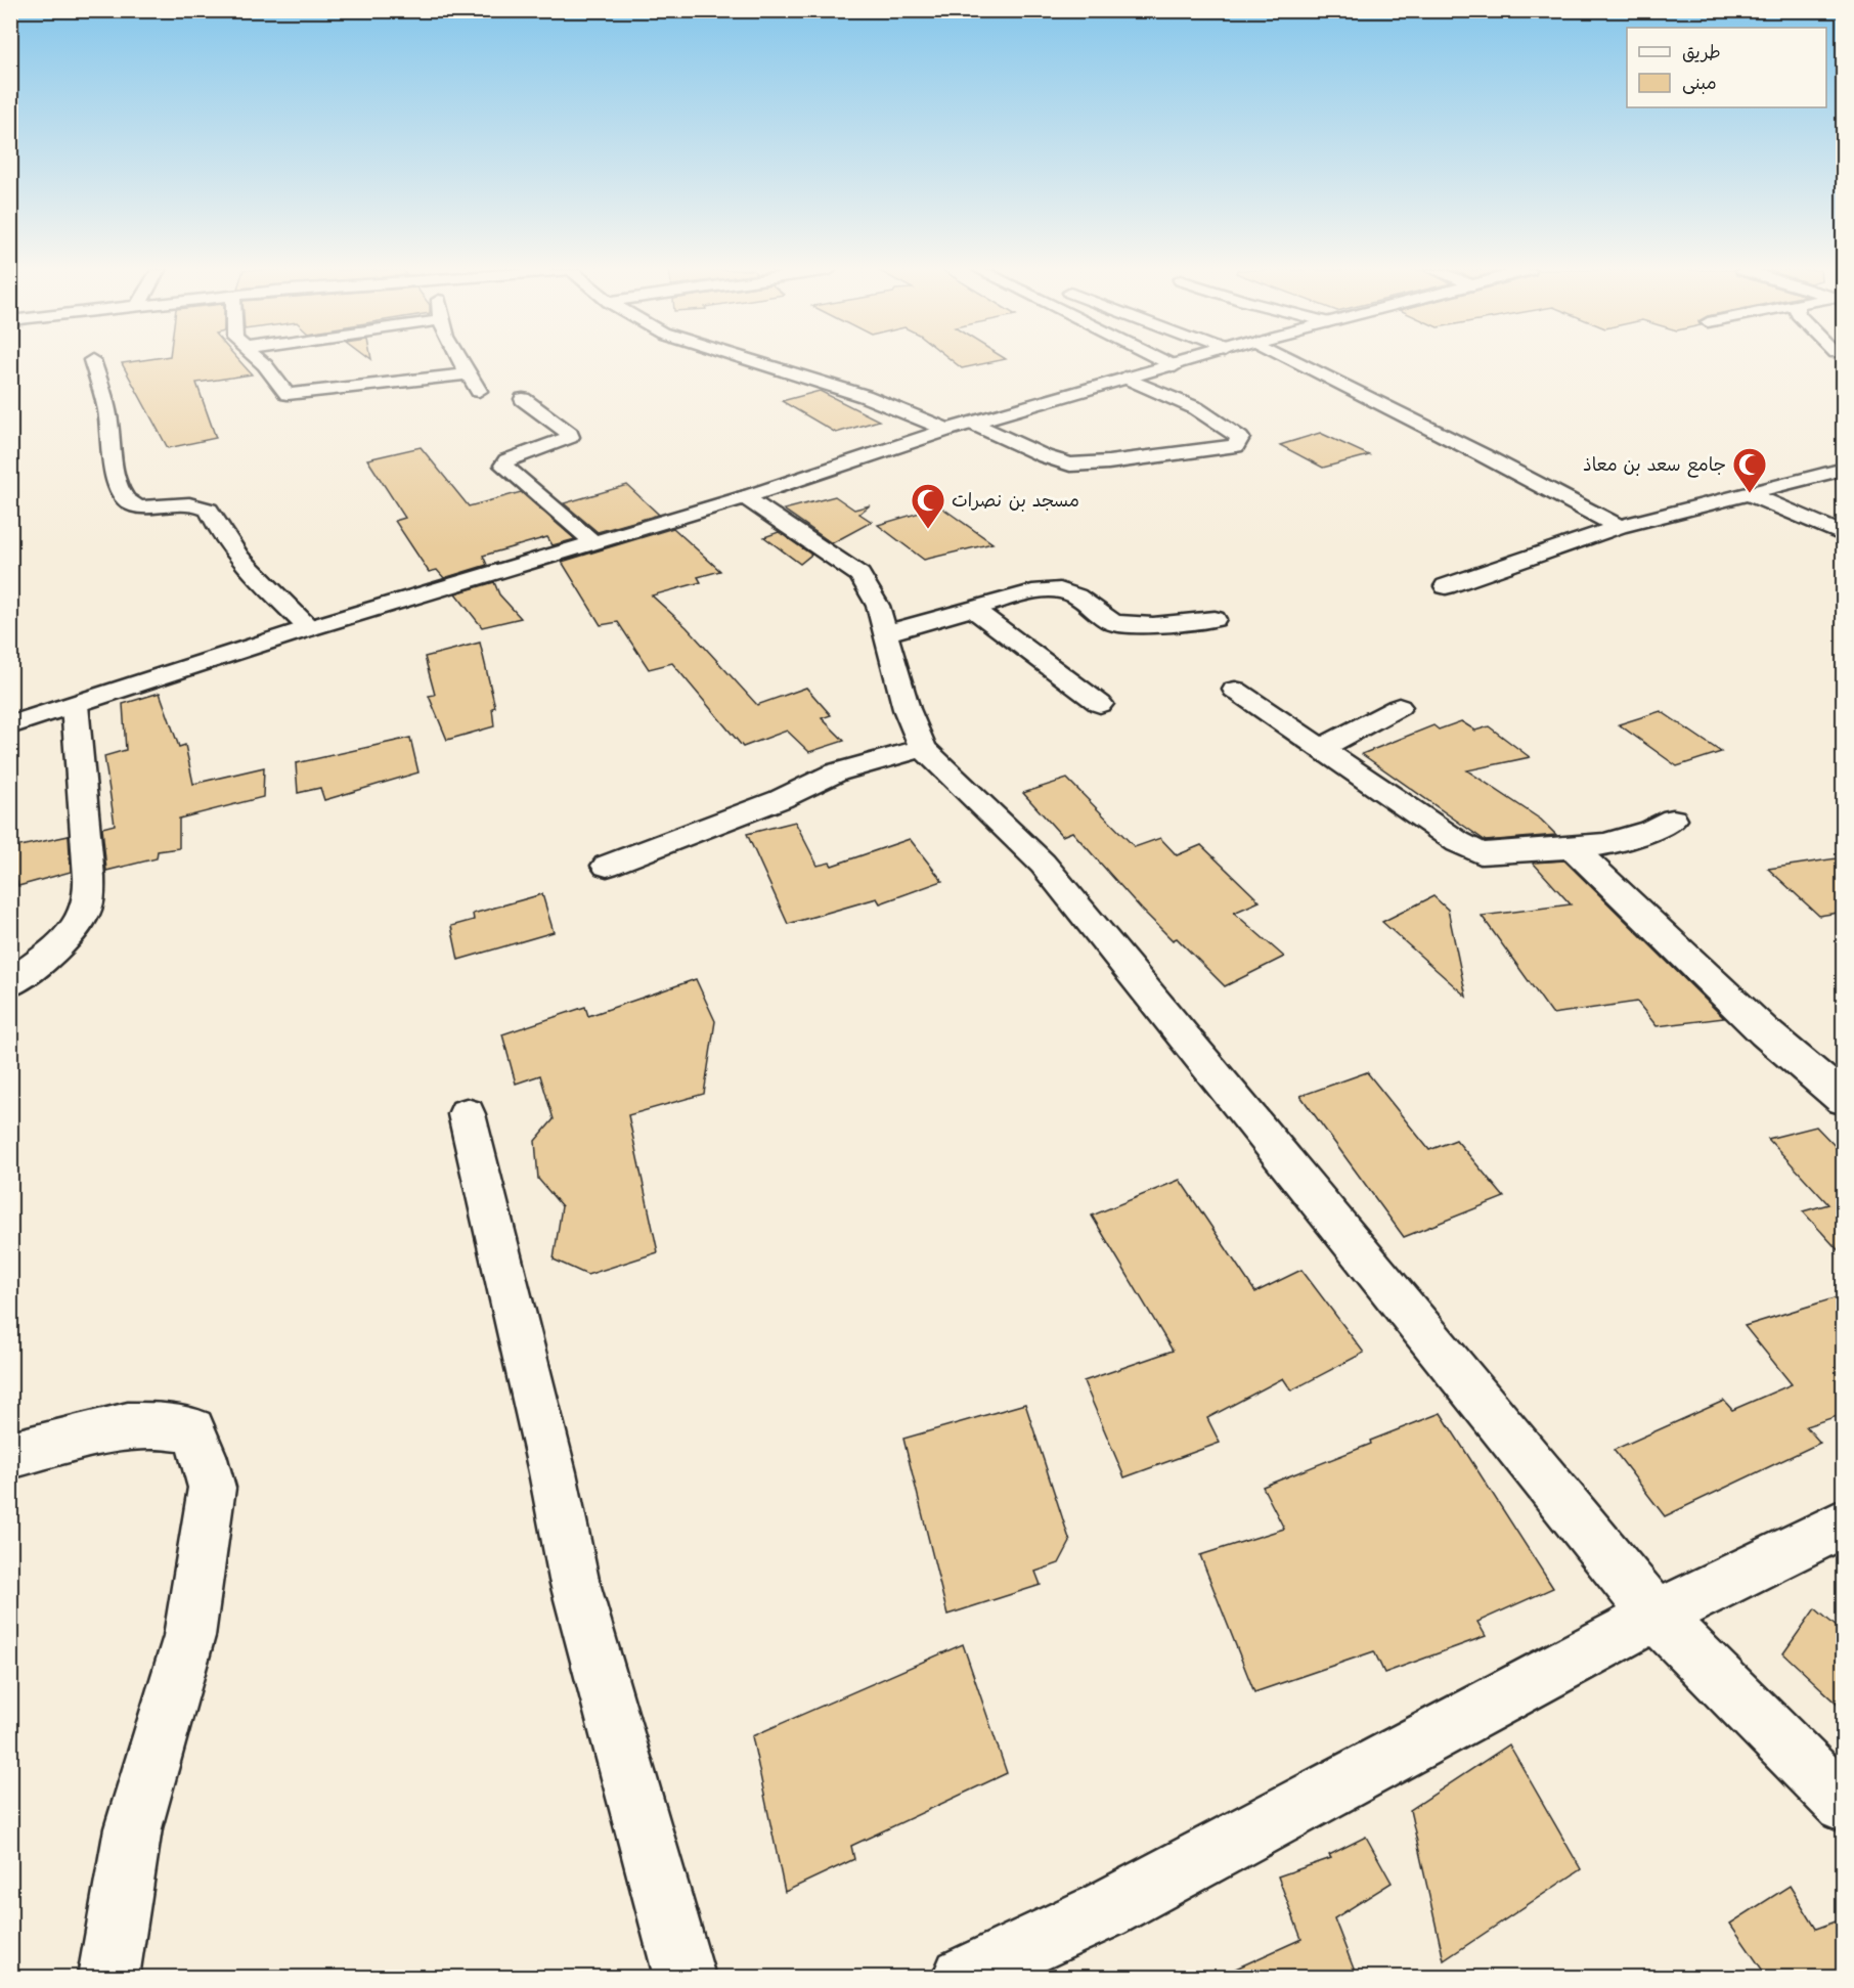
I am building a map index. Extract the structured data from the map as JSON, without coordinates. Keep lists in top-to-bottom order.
{
  "places": {
    "mosque": ["جامع سعد بن معاذ", "مسجد بن نصرات"]
  },
  "legend": ["طريق", "مبنى"]
}
